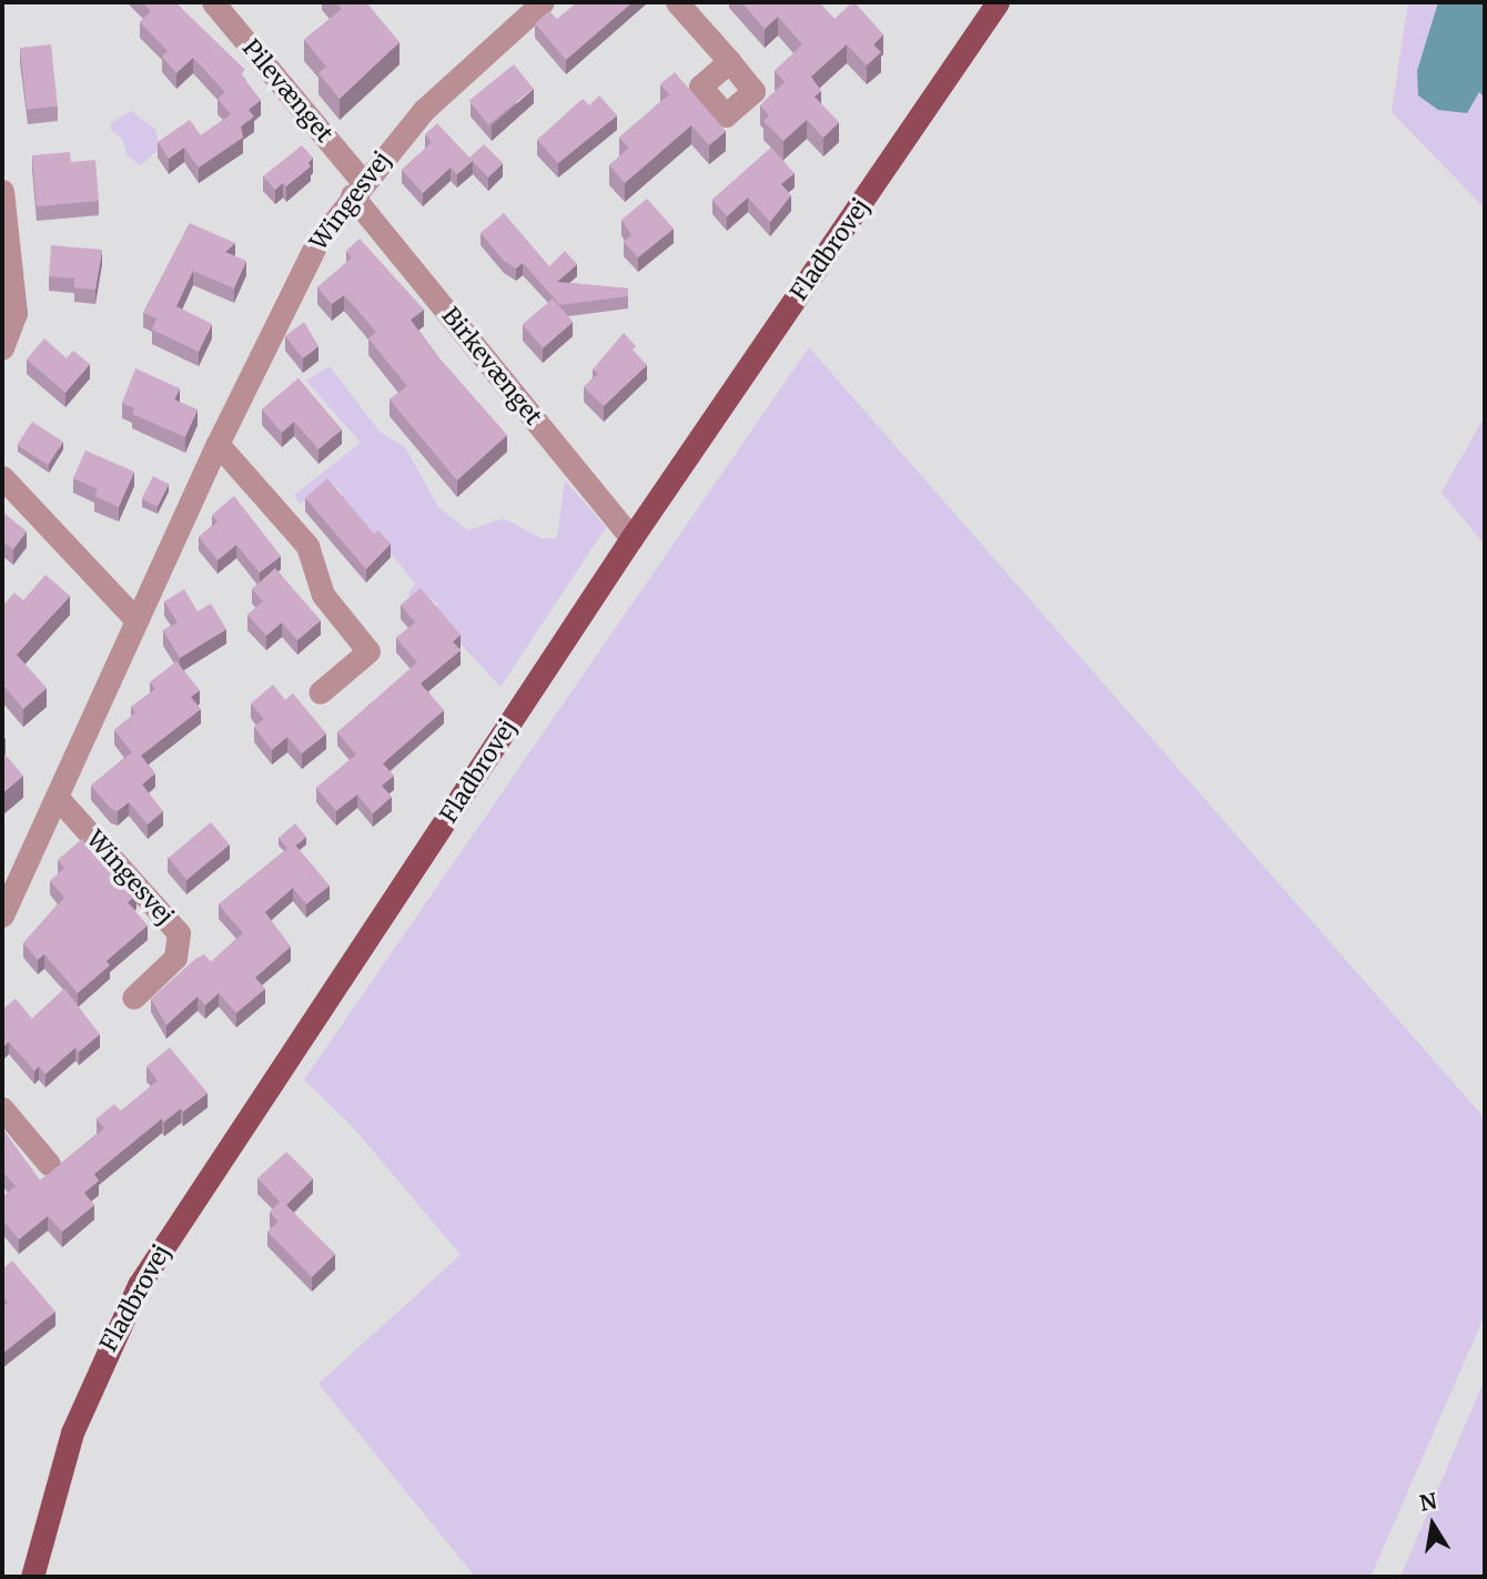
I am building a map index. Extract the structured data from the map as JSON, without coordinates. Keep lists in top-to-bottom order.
{
  "streets": {
    "main road": ["Fladbrovej"],
    "street": ["Pilevænget", "Wingesvej", "Birkevænget"]
  },
  "crossings": [
    ["Pilevænget", "Wingesvej"],
    ["Pilevænget", "Birkevænget"],
    ["Wingesvej", "Birkevænget"],
    ["Fladbrovej", "Birkevænget"]
  ],
  "north": "top"
}
